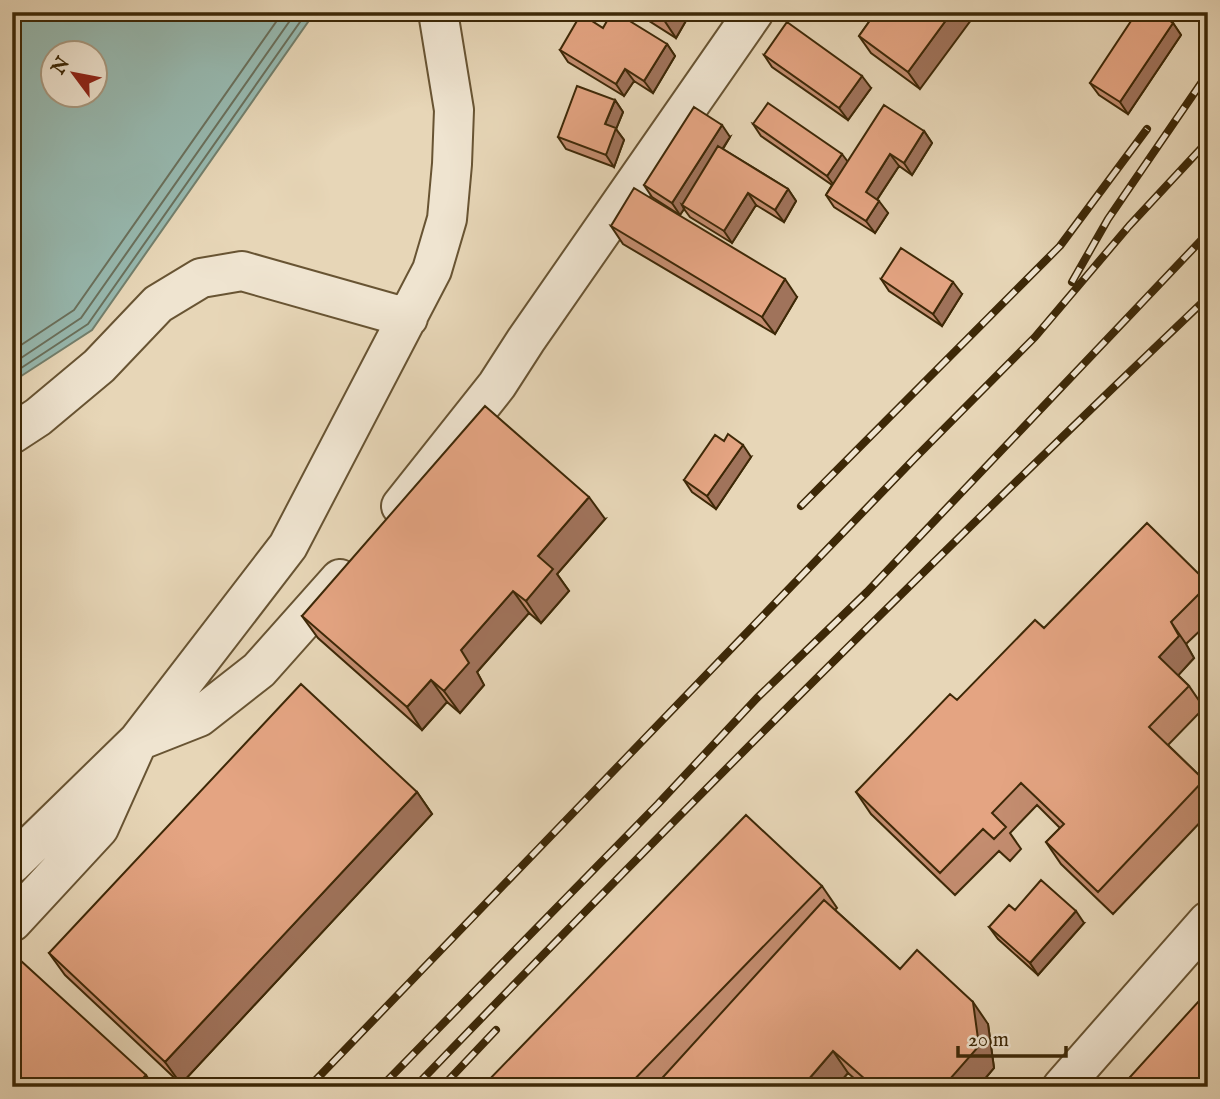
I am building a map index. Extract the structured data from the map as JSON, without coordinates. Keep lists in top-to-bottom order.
{
  "scale_bar": "20 m",
  "north": "top left"
}
